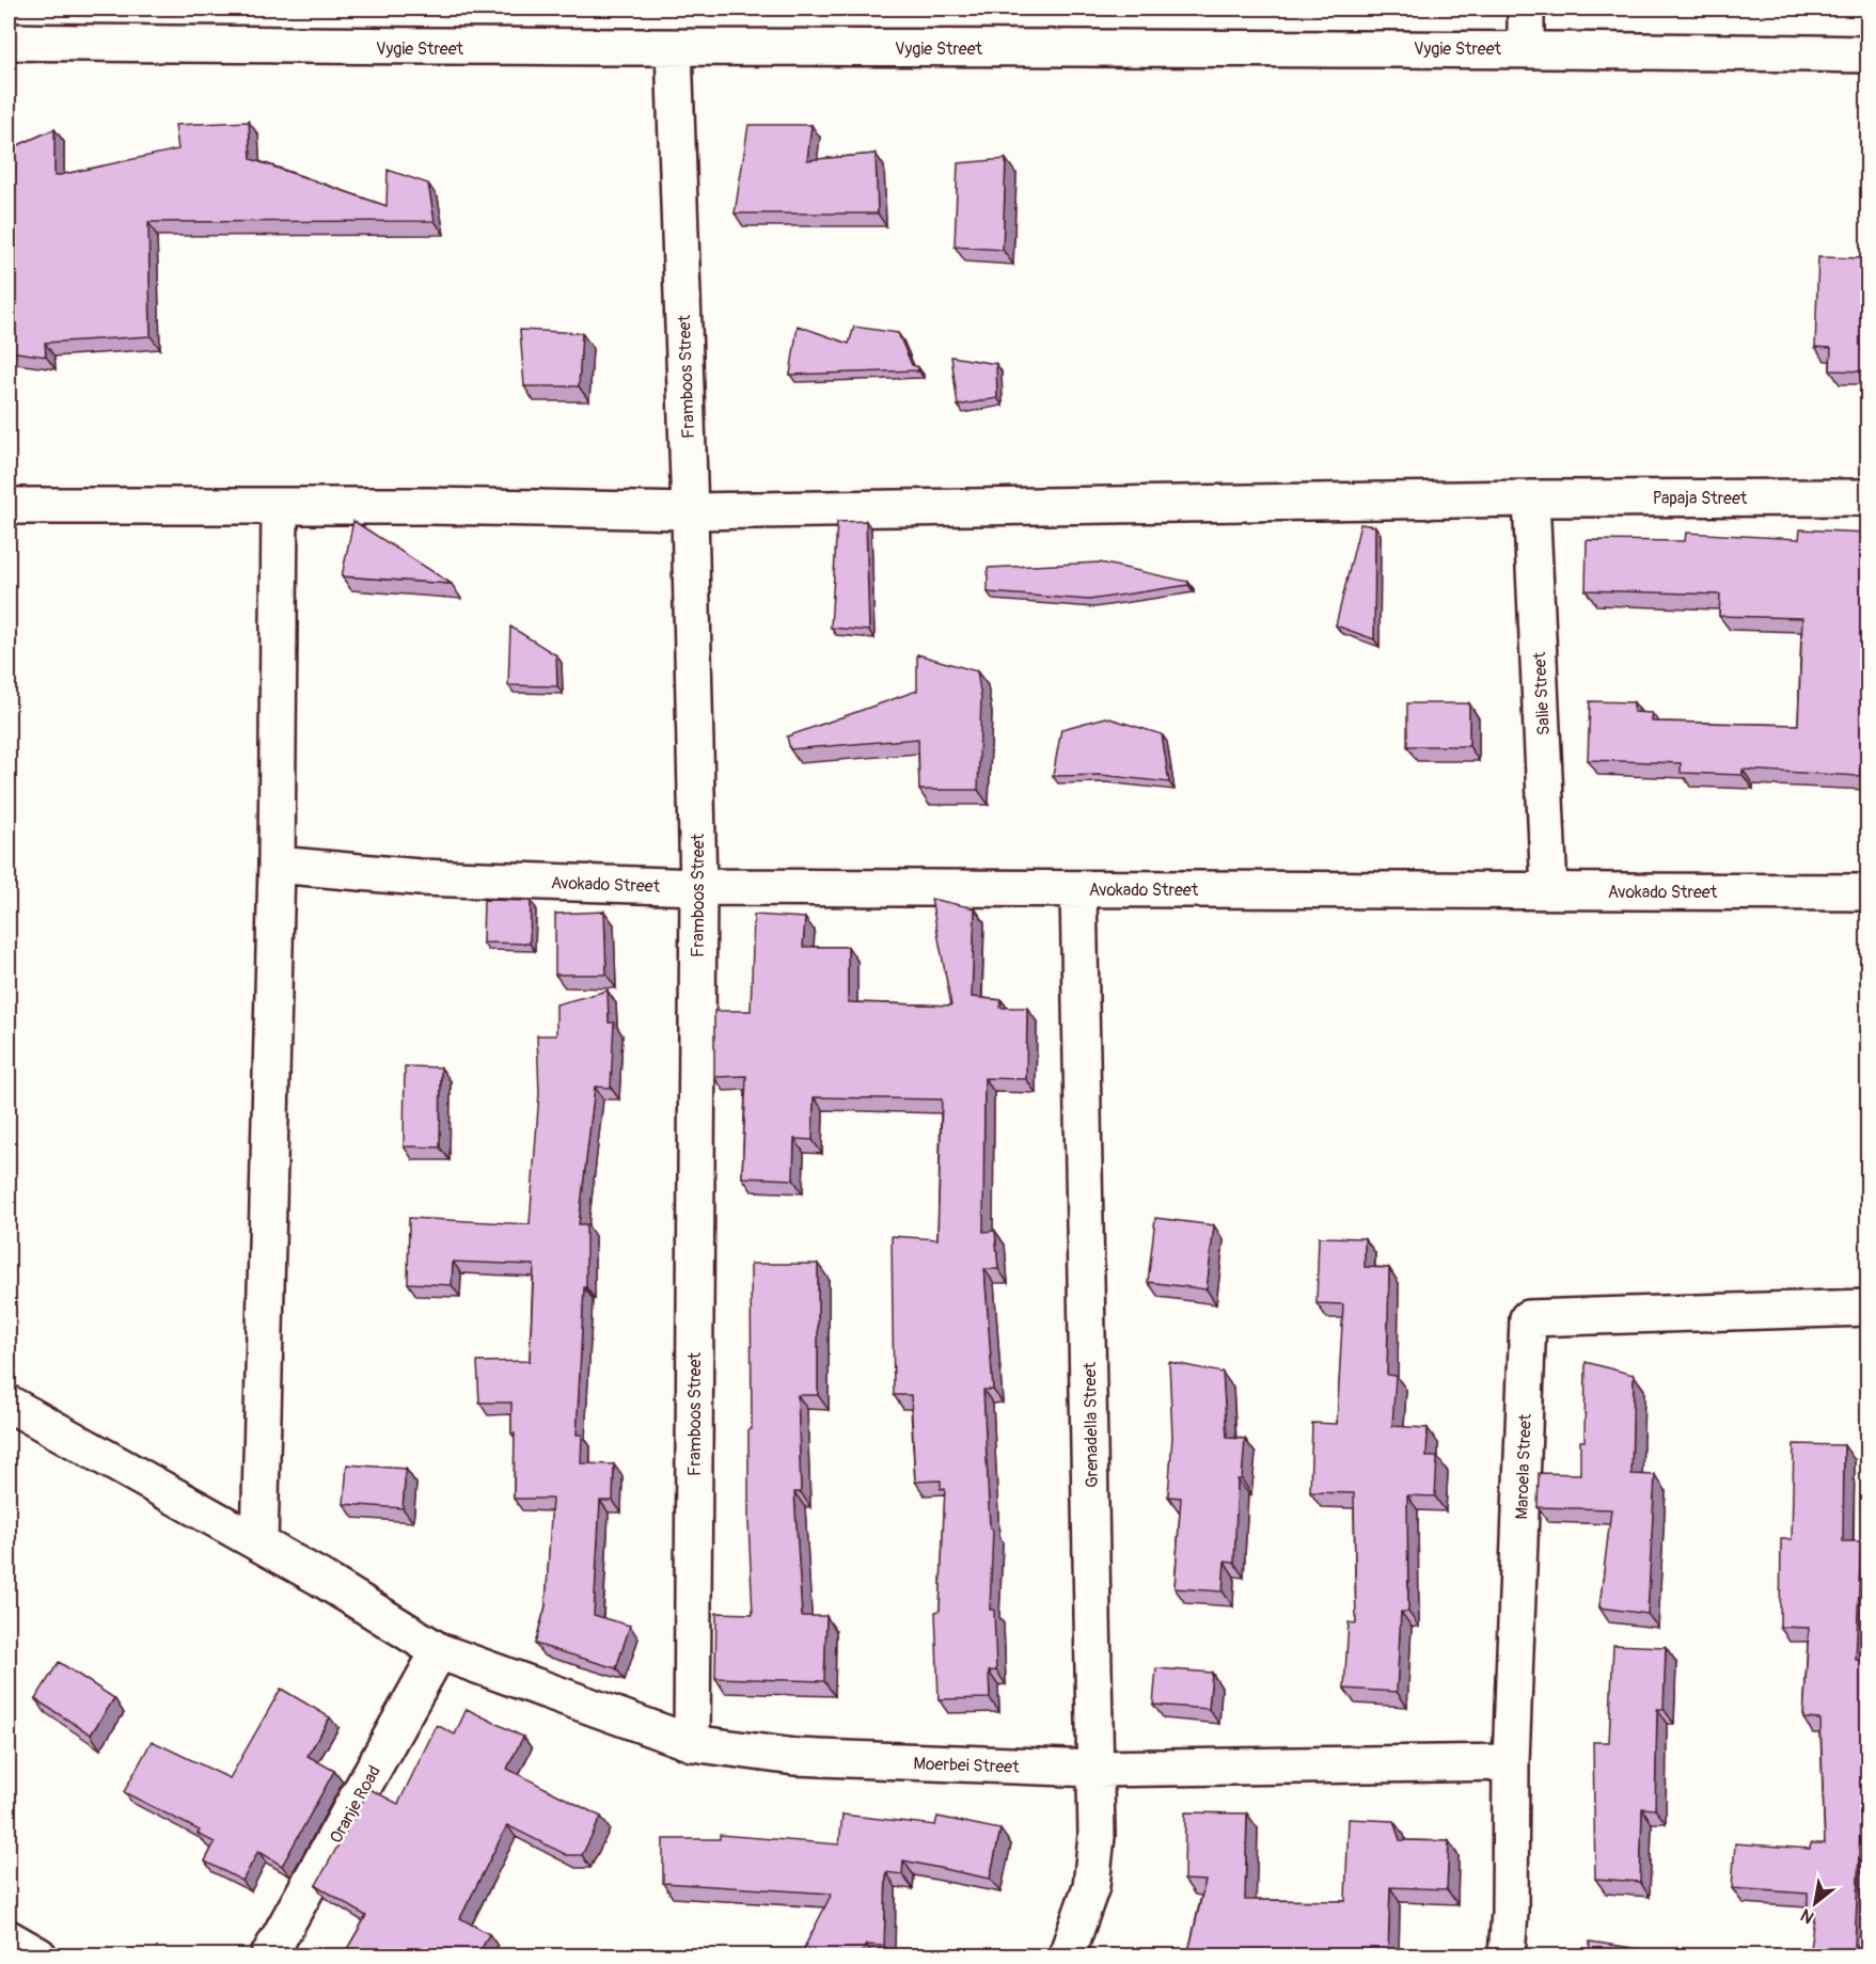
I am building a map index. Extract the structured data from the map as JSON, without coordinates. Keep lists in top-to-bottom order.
{
  "streets": {
    "street": [
      "Vygie Street",
      "Framboos Street",
      "Papaja Street",
      "Salie Street",
      "Avokado Street",
      "Grenadella Street",
      "Maroela Street",
      "Moerbei Street",
      "Oranje Road"
    ]
  },
  "crossings": [
    ["Vygie Street", "Framboos Street"],
    ["Framboos Street", "Papaja Street"],
    ["Framboos Street", "Avokado Street"],
    ["Framboos Street", "Moerbei Street"],
    ["Papaja Street", "Salie Street"],
    ["Salie Street", "Avokado Street"],
    ["Avokado Street", "Grenadella Street"],
    ["Grenadella Street", "Moerbei Street"],
    ["Maroela Street", "Moerbei Street"],
    ["Moerbei Street", "Oranje Road"]
  ],
  "north": "bottom left"
}
